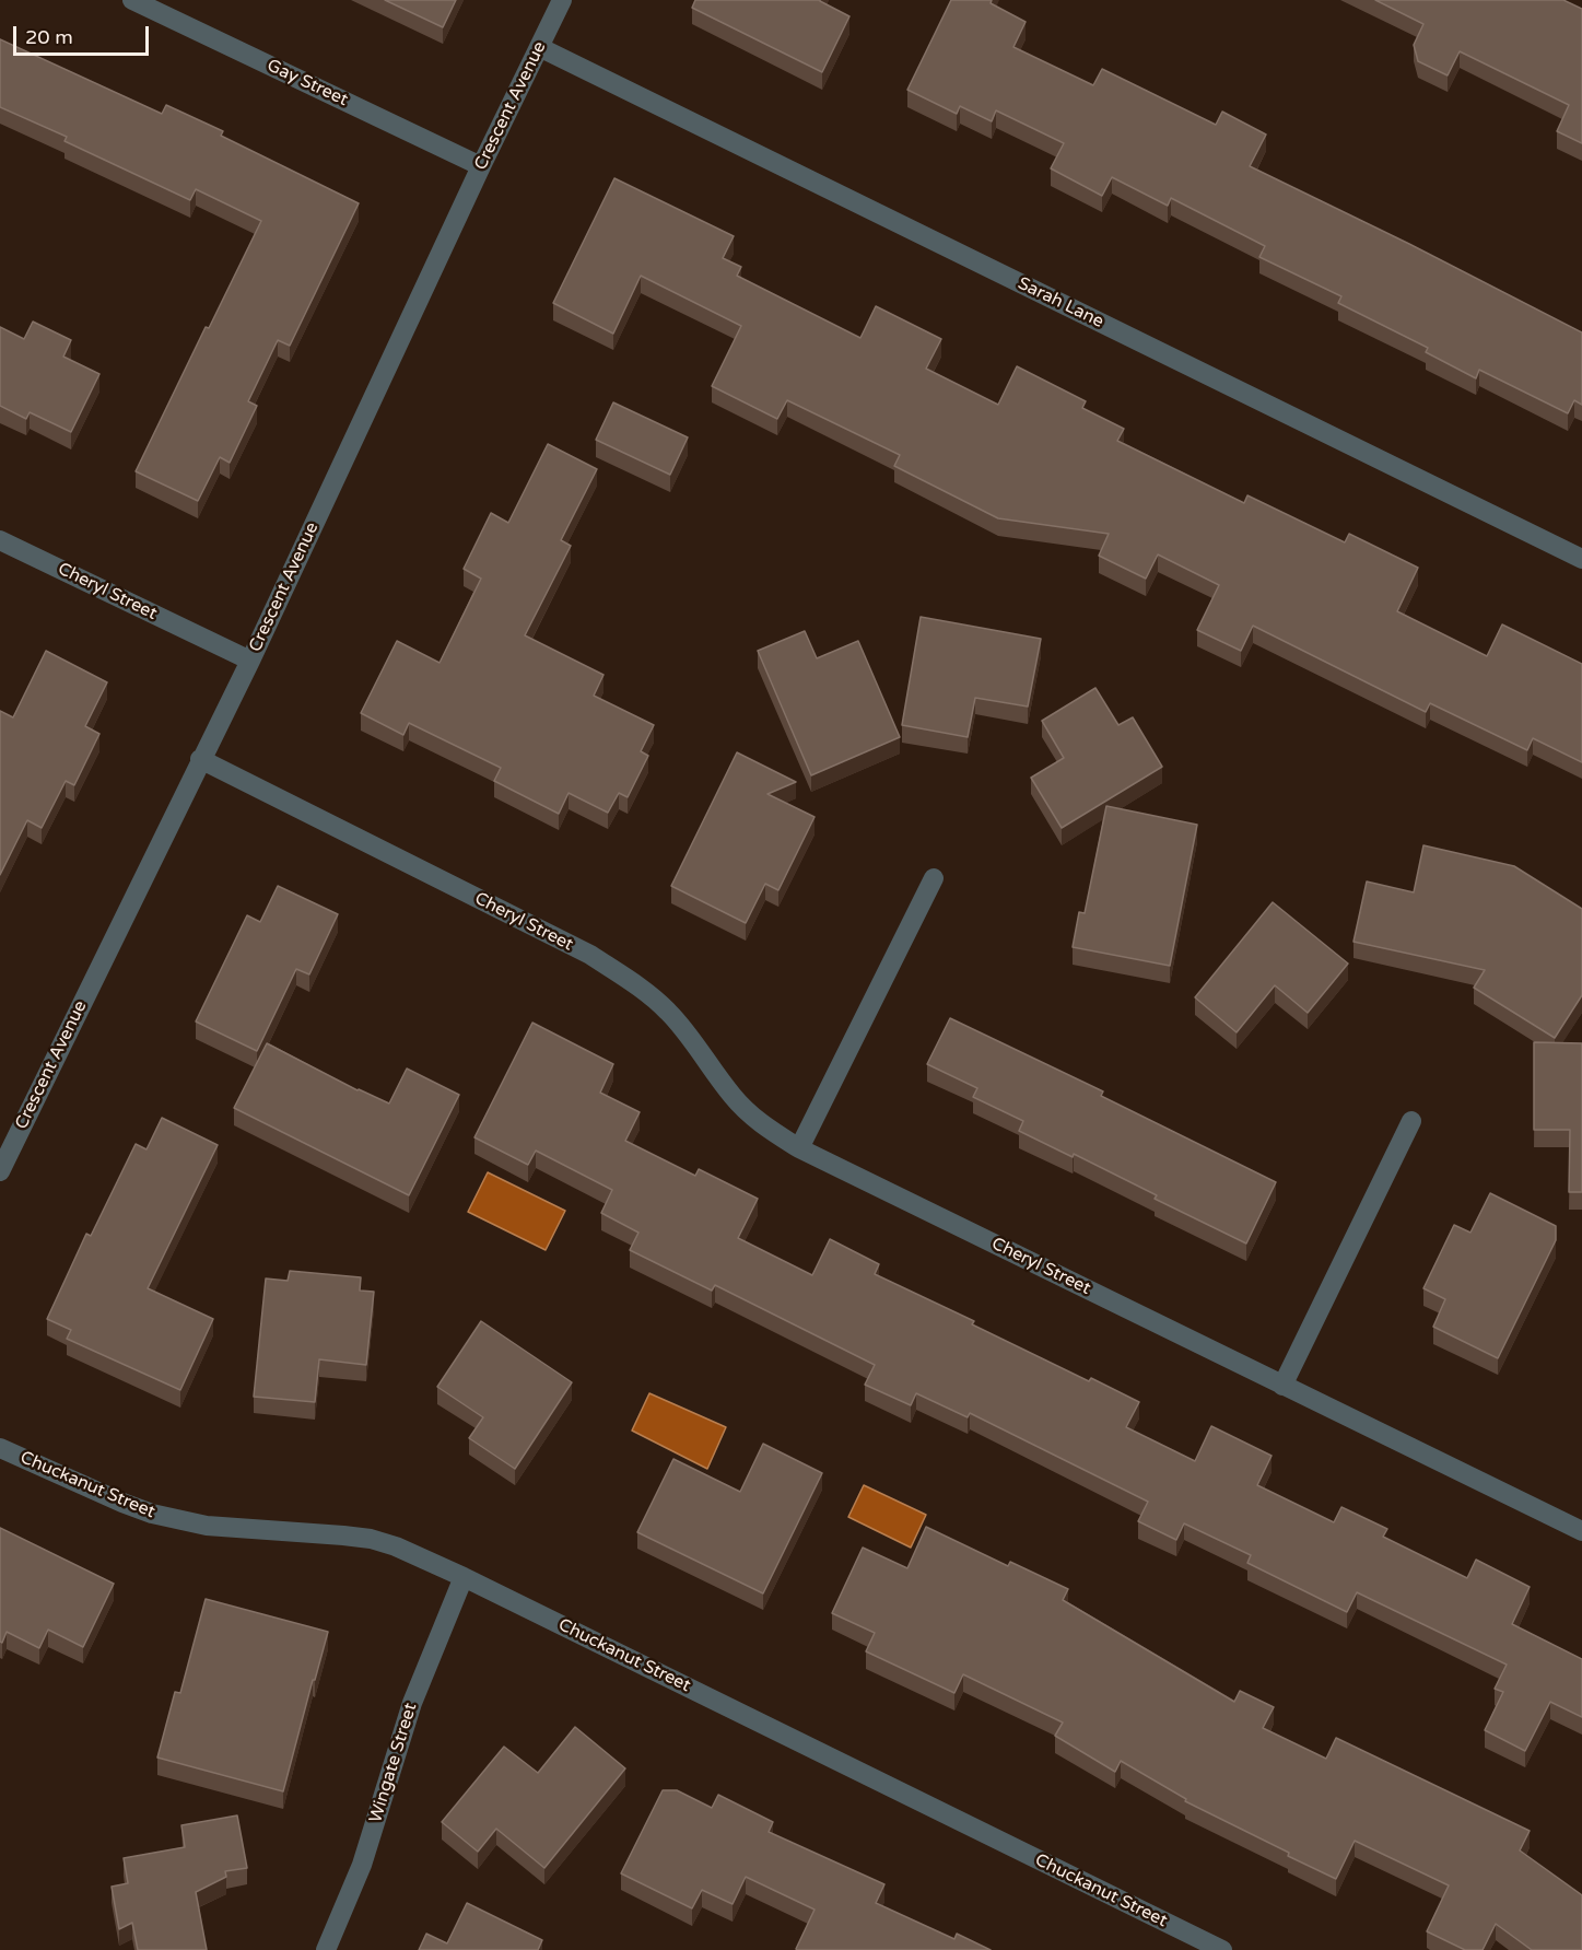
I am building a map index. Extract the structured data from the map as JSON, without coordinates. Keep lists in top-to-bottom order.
{
  "streets": {
    "street": [
      "Gay Street",
      "Crescent Avenue",
      "Sarah Lane",
      "Cheryl Street",
      "Chuckanut Street",
      "Wingate Street"
    ]
  },
  "crossings": [
    ["Gay Street", "Crescent Avenue"],
    ["Crescent Avenue", "Sarah Lane"],
    ["Crescent Avenue", "Cheryl Street"],
    ["Chuckanut Street", "Wingate Street"]
  ],
  "scale_bar": "20 m"
}
